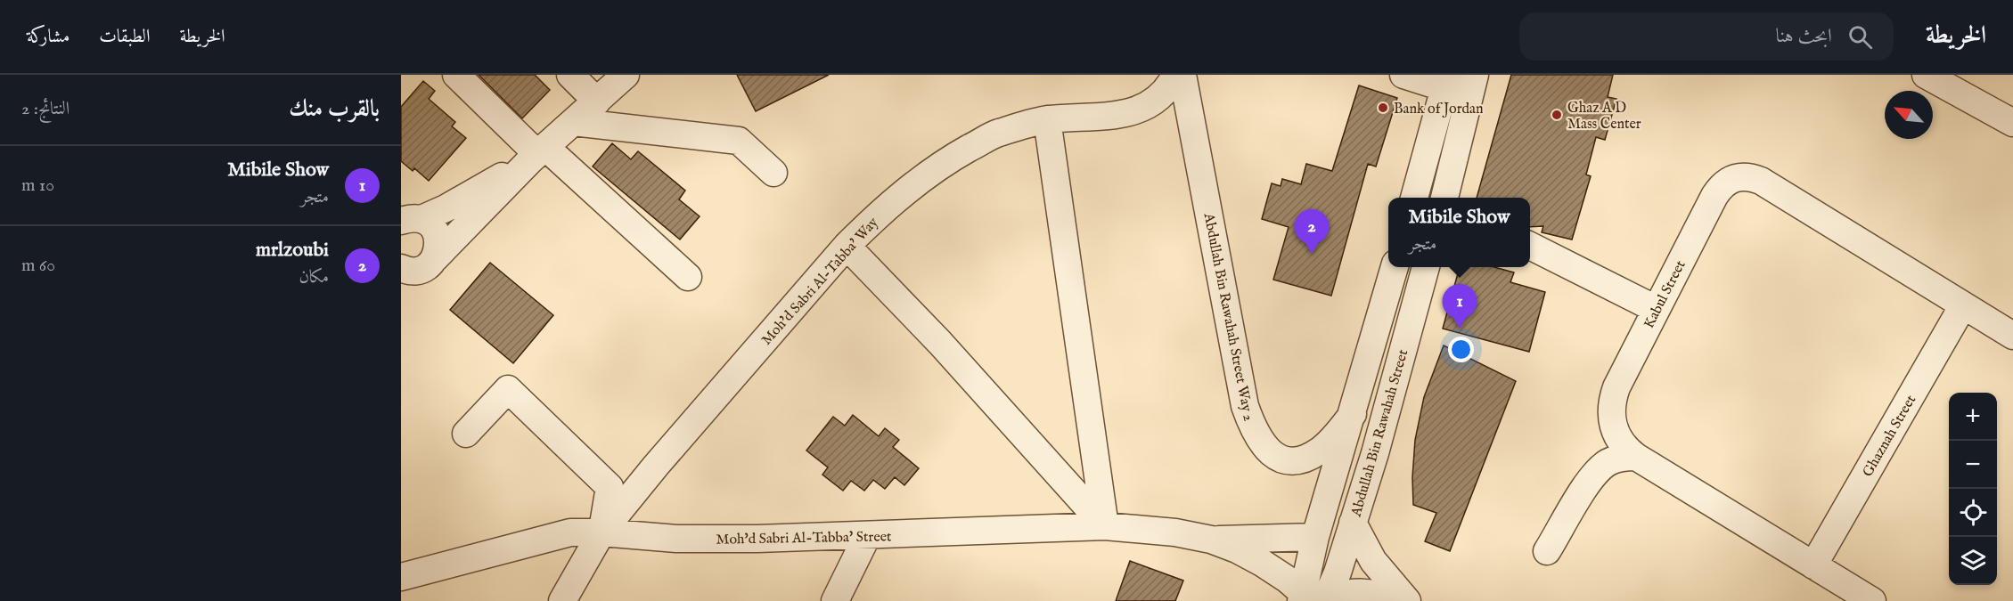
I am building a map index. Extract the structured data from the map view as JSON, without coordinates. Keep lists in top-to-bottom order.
{
  "streets": {
    "street": [
      "Moh'd Sabri Al-Tabba' Way",
      "Kabul Street",
      "Abdullah Bin Rawahah Street Way 2",
      "Abdullah Bin Rawahah Street",
      "Ghaznah Street",
      "Moh'd Sabri Al-Tabba' Street"
    ]
  },
  "crossings": [
    ["Moh'd Sabri Al-Tabba' Way", "Moh'd Sabri Al-Tabba' Street"],
    ["Kabul Street", "Ghaznah Street"],
    ["Abdullah Bin Rawahah Street Way 2", "Abdullah Bin Rawahah Street"],
    ["Abdullah Bin Rawahah Street", "Moh'd Sabri Al-Tabba' Street"]
  ],
  "places": ["Bank of Jordan", "Ghaz A D Mass Center"],
  "north": "top left",
  "page": {
    "header": "الخريطة",
    "search": "ابحث هنا",
    "nav": ["الخريطة", "الطبقات", "مشاركة"],
    "heading": ["بالقرب منك", "النتائج: 2"],
    "list": [
      {
        "mark": "1",
        "name": "Mibile Show",
        "note": "متجر",
        "value": "10 m"
      },
      {
        "mark": "2",
        "name": "mrlzoubi",
        "note": "مكان",
        "value": "60 m"
      }
    ],
    "popup": ["Mibile Show", "متجر"],
    "pins": ["2", "1"],
    "map_buttons": ["+", "−"]
  }
}
